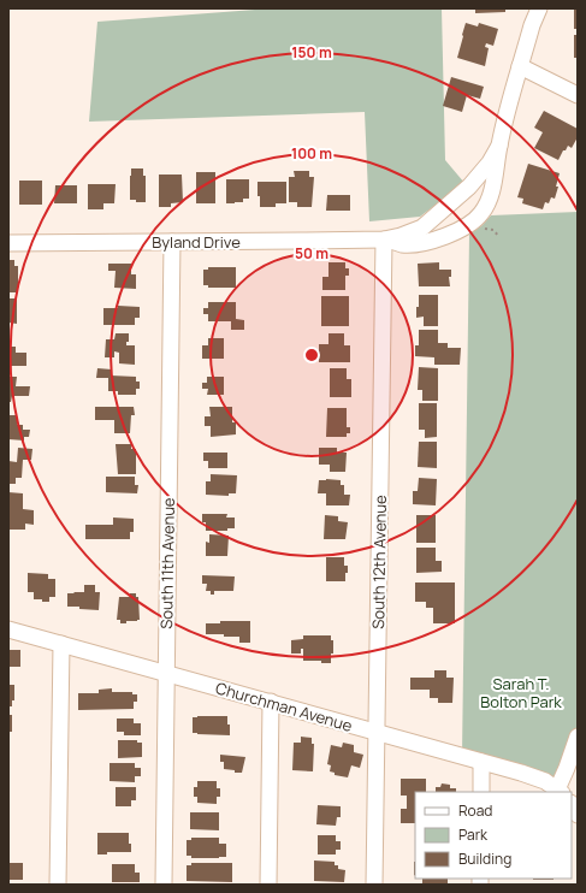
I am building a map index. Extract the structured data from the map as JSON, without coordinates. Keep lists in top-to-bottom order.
{
  "streets": {
    "street": [
      "Byland Drive",
      "South 12th Avenue",
      "South 11th Avenue",
      "Churchman Avenue"
    ]
  },
  "crossings": [
    ["Byland Drive", "South 12th Avenue"],
    ["Byland Drive", "South 11th Avenue"],
    ["South 12th Avenue", "Churchman Avenue"],
    ["South 11th Avenue", "Churchman Avenue"]
  ],
  "parks": ["Sarah T. Bolton Park"],
  "legend": ["Road", "Park", "Building"],
  "rings": ["150 m", "100 m", "50 m"]
}
